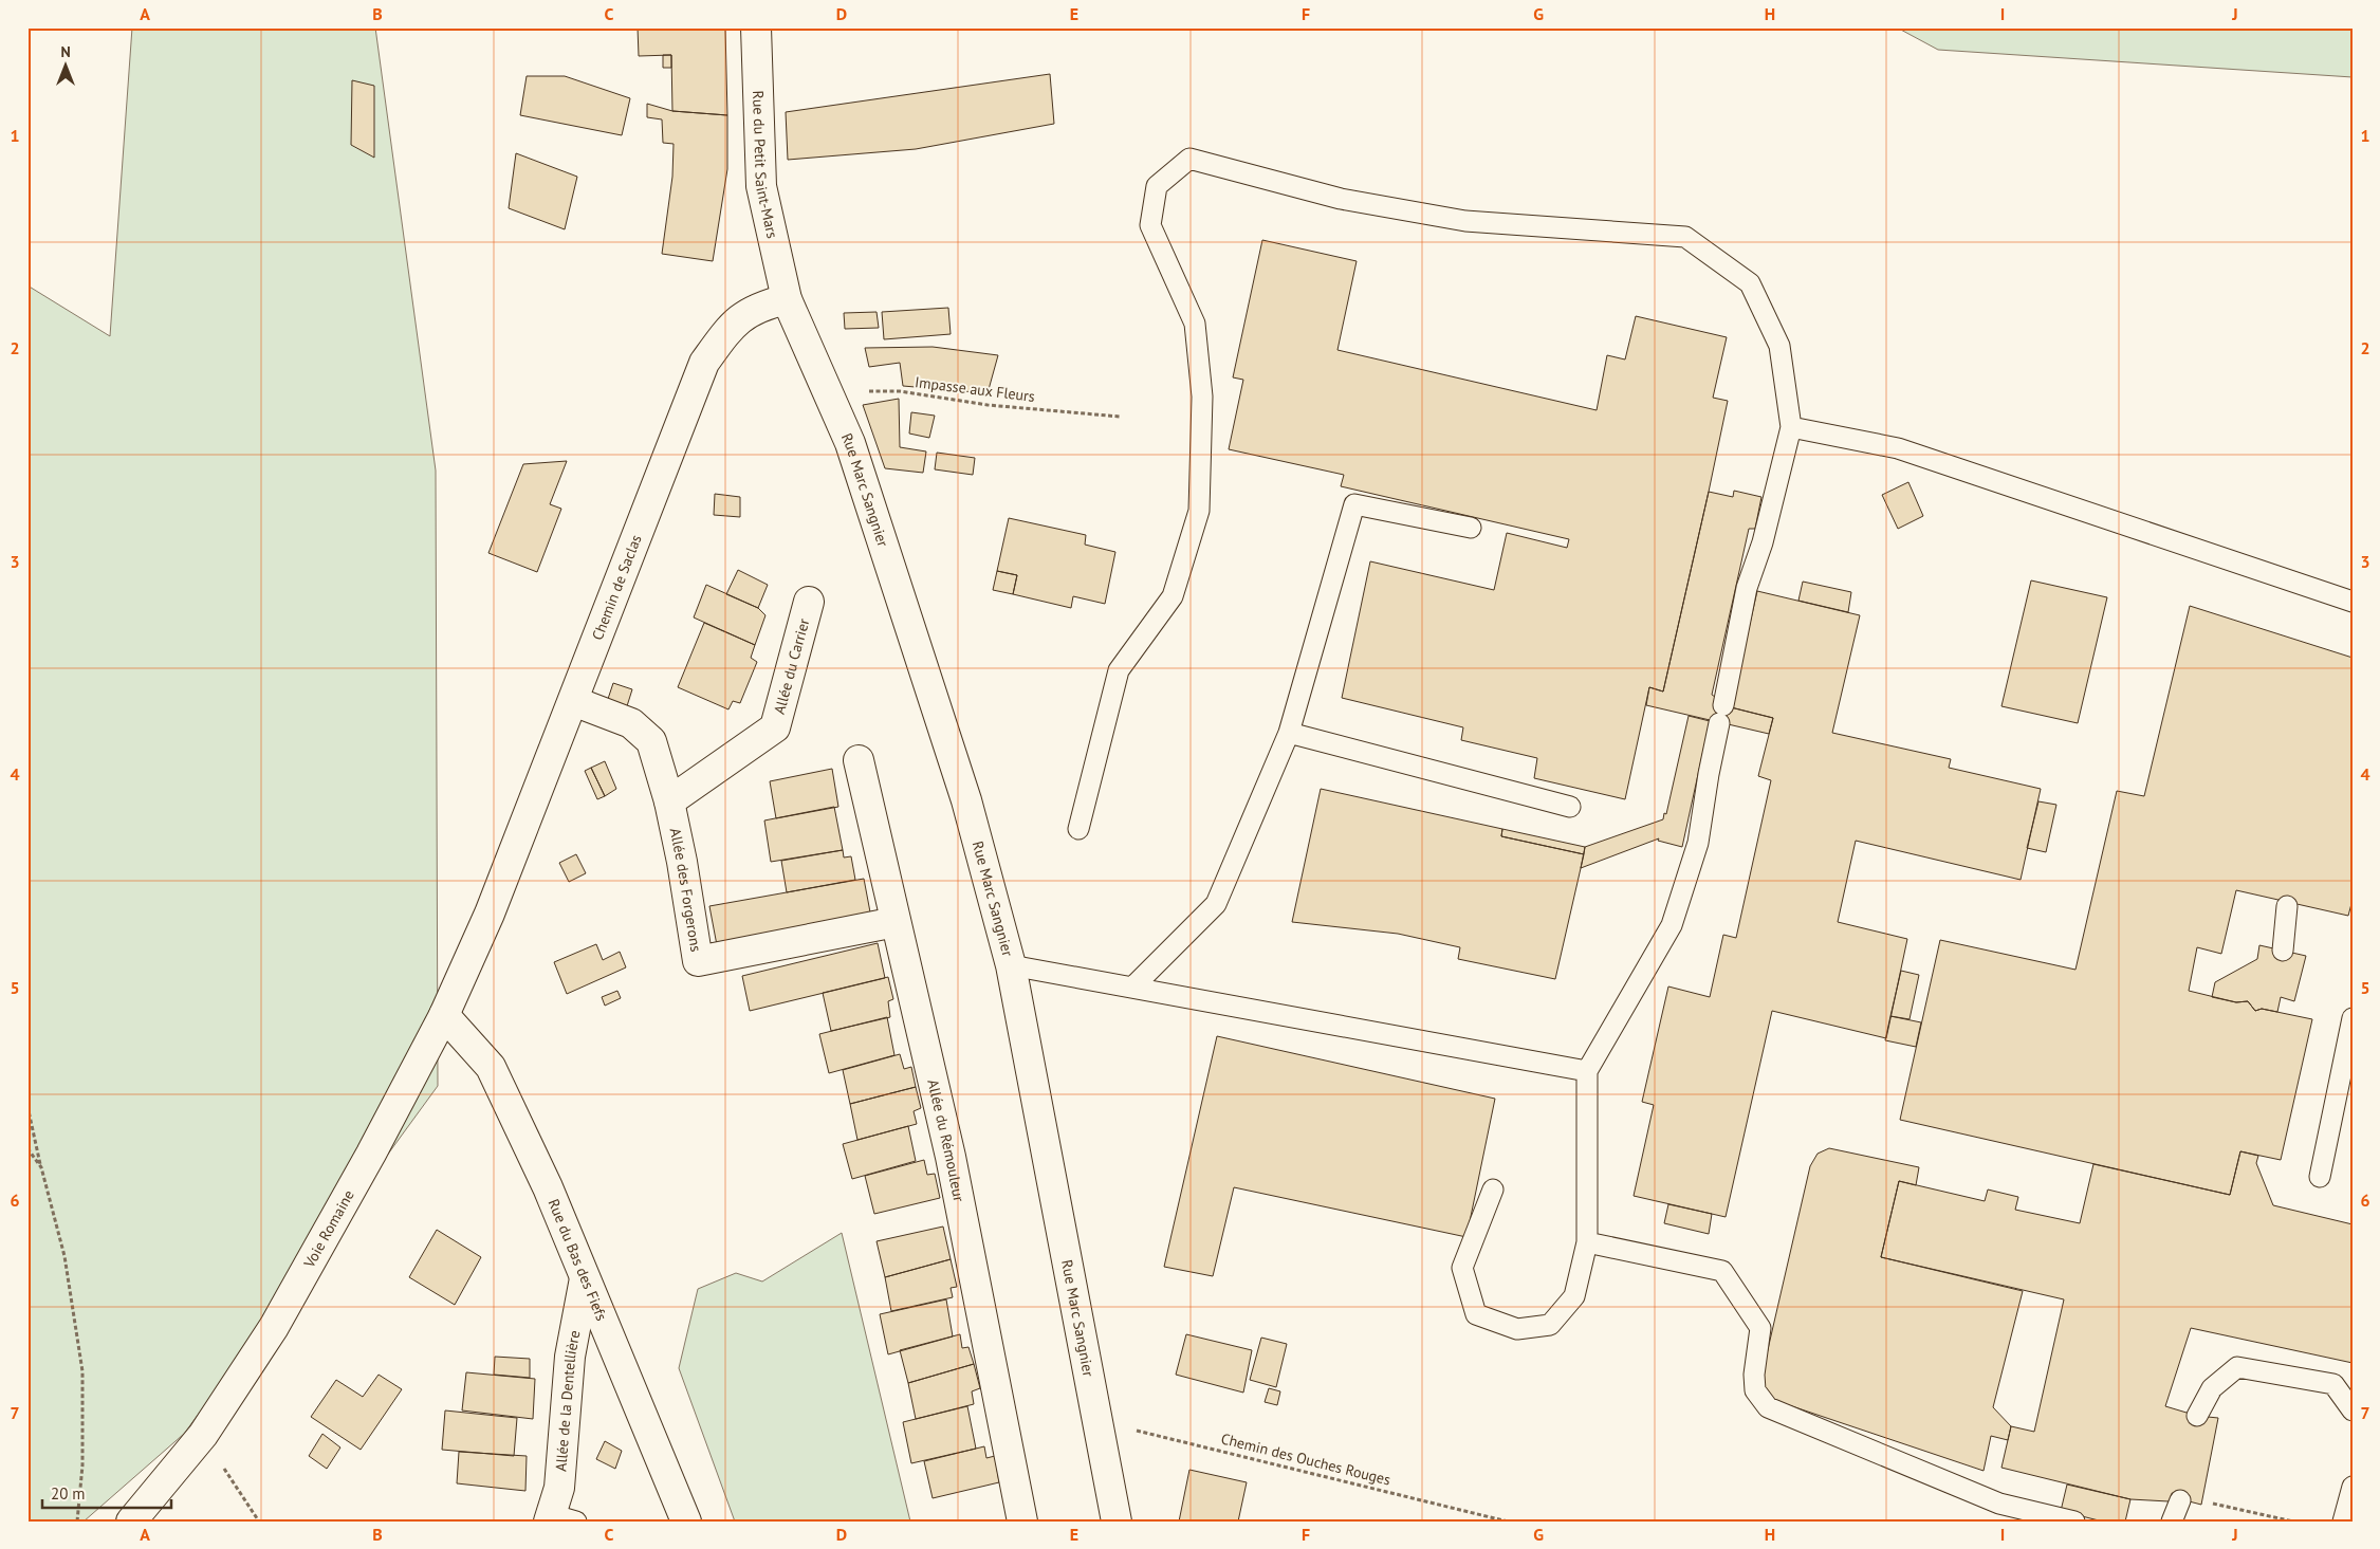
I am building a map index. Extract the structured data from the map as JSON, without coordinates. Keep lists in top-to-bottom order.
{
  "streets": {
    "street": [
      "Rue du Petit Saint-Mars",
      "Rue Marc Sangnier",
      "Chemin de Saclas",
      "Allée du Carrier",
      "Allée des Forgerons",
      "Allée du Rémouleur",
      "Voie Romaine",
      "Rue du Bas des Fiefs",
      "Allée de la Dentellière"
    ],
    "path": ["Impasse aux Fleurs", "Chemin des Ouches Rouges"]
  },
  "crossings": [
    ["Rue du Petit Saint-Mars", "Rue Marc Sangnier"],
    ["Rue du Petit Saint-Mars", "Chemin de Saclas"],
    ["Impasse aux Fleurs", "Rue Marc Sangnier"],
    ["Rue Marc Sangnier", "Chemin de Saclas"],
    ["Rue Marc Sangnier", "Chemin des Ouches Rouges"],
    ["Chemin de Saclas", "Allée des Forgerons"],
    ["Chemin de Saclas", "Voie Romaine"],
    ["Allée du Carrier", "Allée des Forgerons"],
    ["Allée des Forgerons", "Allée du Rémouleur"],
    ["Voie Romaine", "Rue du Bas des Fiefs"],
    ["Rue du Bas des Fiefs", "Allée de la Dentellière"]
  ],
  "scale_bar": "20 m",
  "north": "top",
  "grid": {
    "columns": [
      "A",
      "B",
      "C",
      "D",
      "E",
      "F",
      "G",
      "H",
      "I",
      "J"
    ],
    "rows": [
      "1",
      "2",
      "3",
      "4",
      "5",
      "6",
      "7"
    ]
  }
}
